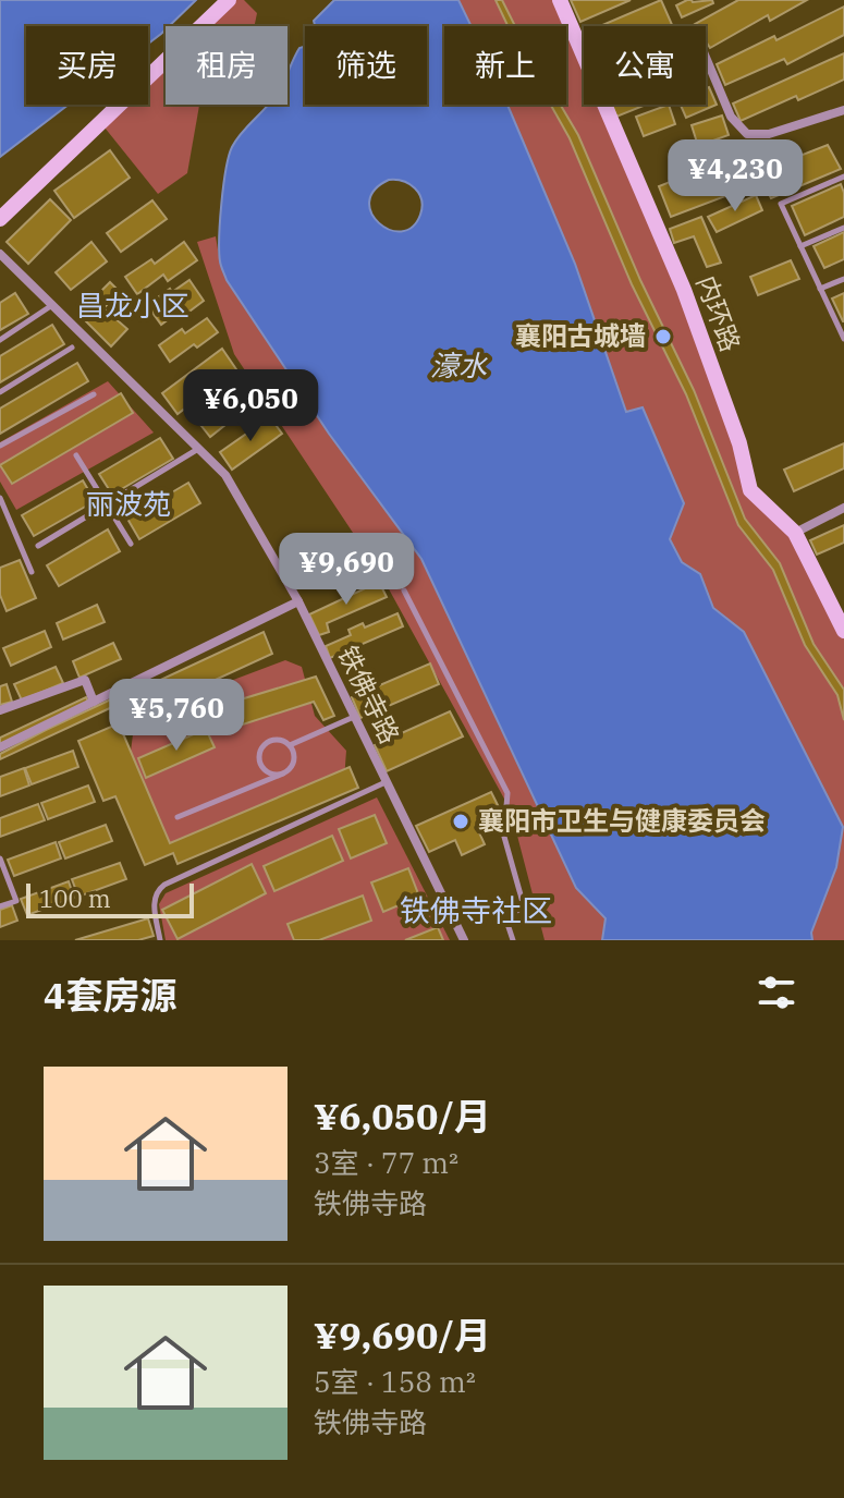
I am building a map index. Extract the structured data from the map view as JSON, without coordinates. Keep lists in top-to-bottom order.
{
  "streets": {
    "street": ["内环路", "铁佛寺路"]
  },
  "districts": ["昌龙小区", "丽波苑", "铁佛寺社区"],
  "water": ["濠水"],
  "places": ["襄阳古城墙", "襄阳市卫生与健康委员会"],
  "scale_bar": "100 m",
  "page": {
    "chip": [
      "买房",
      "租房",
      "筛选",
      "新上",
      "公寓"
    ],
    "price": [
      "¥4,230",
      "¥6,050",
      "¥9,690",
      "¥5,760"
    ],
    "scale": "100 m",
    "heading": "4套房源",
    "list": [
      {
        "name": "¥6,050/月",
        "note": "3室 · 77 m² · 铁佛寺路"
      },
      {
        "name": "¥9,690/月",
        "note": "5室 · 158 m² · 铁佛寺路"
      }
    ]
  }
}
